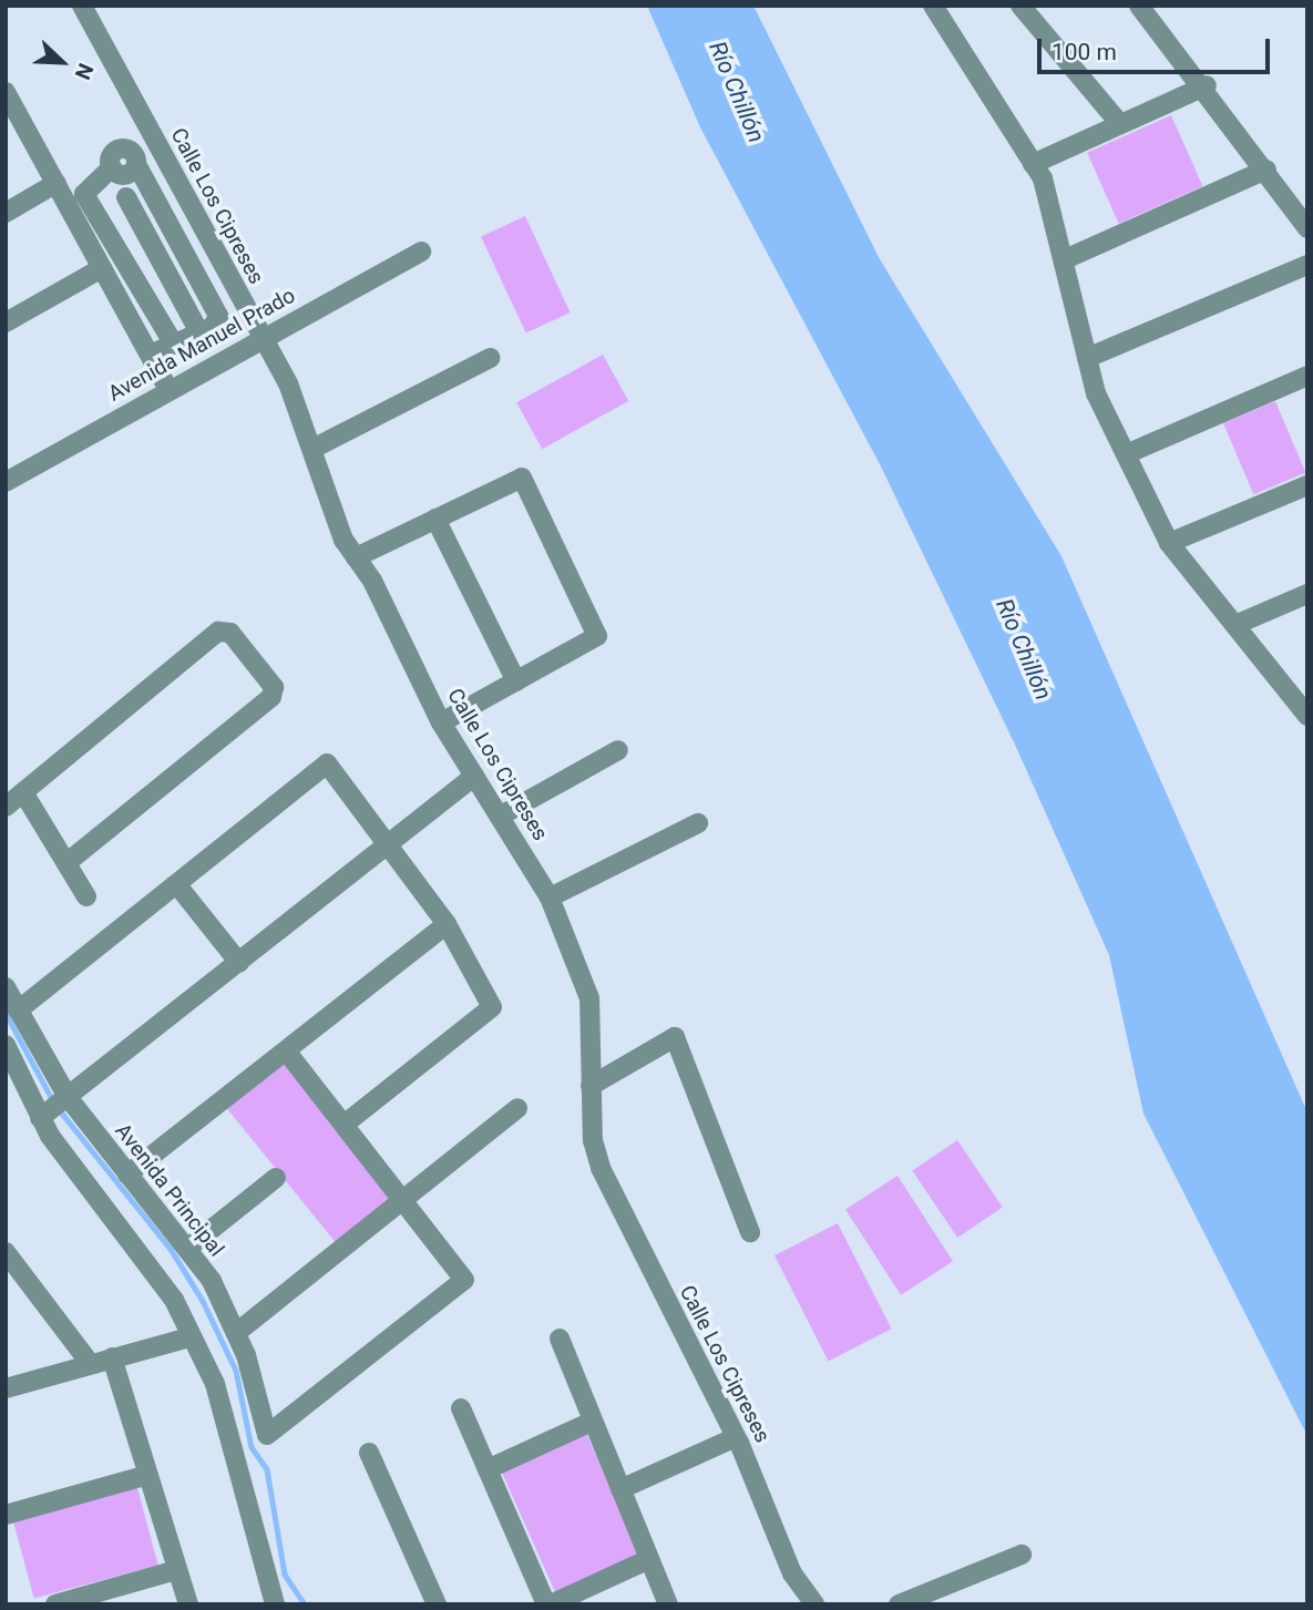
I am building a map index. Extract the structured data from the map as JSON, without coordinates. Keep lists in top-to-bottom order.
{
  "streets": {
    "street": ["Calle Los Cipreses", "Avenida Manuel Prado", "Avenida Principal"]
  },
  "crossings": [
    ["Calle Los Cipreses", "Avenida Manuel Prado"]
  ],
  "water": ["Río Chillón"],
  "scale_bar": "100 m",
  "north": "bottom right"
}
